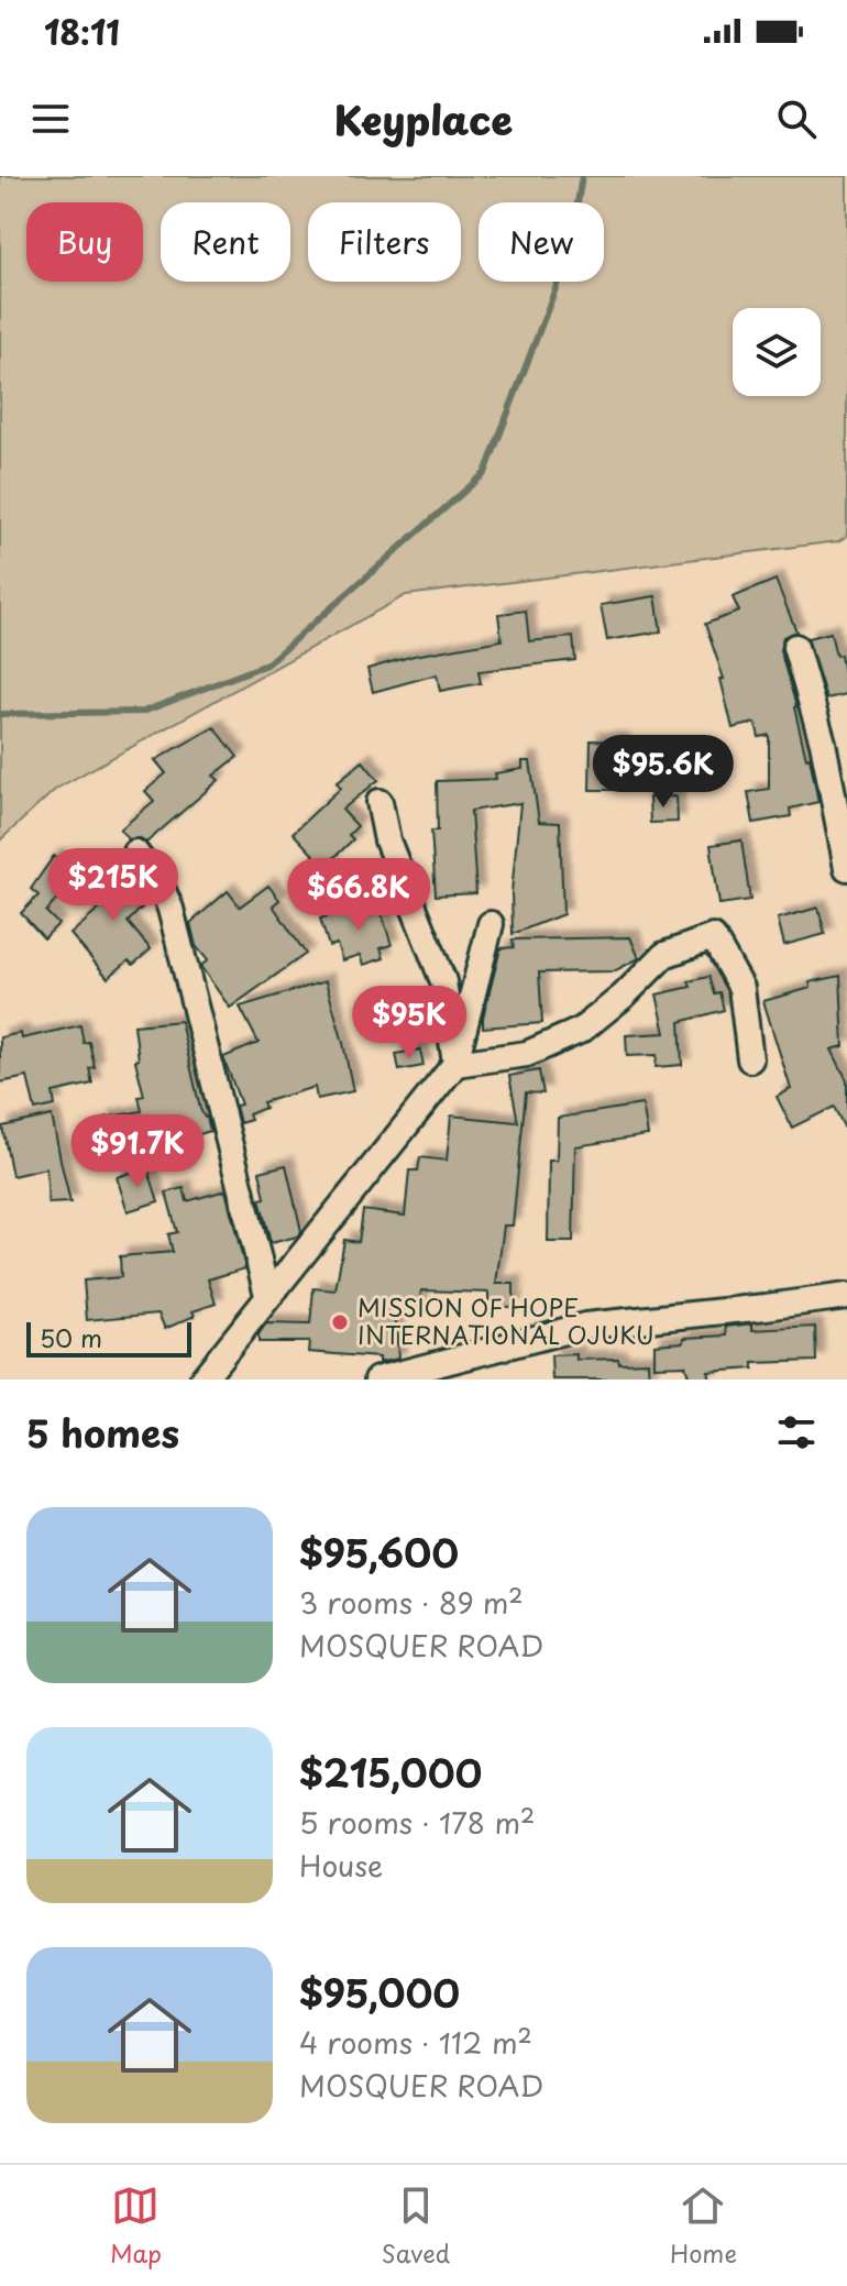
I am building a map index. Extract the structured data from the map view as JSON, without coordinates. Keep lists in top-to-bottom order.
{
  "places": ["MISSION OF HOPE INTERNATIONAL OJUKU"],
  "scale_bar": "50 m",
  "page": {
    "status": "18:11",
    "header": "Keyplace",
    "chip": [
      "Buy",
      "Rent",
      "Filters",
      "New"
    ],
    "price": [
      "$95.6K",
      "$215K",
      "$66.8K",
      "$95K",
      "$91.7K"
    ],
    "scale": "50 m",
    "heading": "5 homes",
    "list": [
      {
        "name": "$95,600",
        "note": "3 rooms · 89 m² · MOSQUER ROAD"
      },
      {
        "name": "$215,000",
        "note": "5 rooms · 178 m² · House"
      },
      {
        "name": "$95,000",
        "note": "4 rooms · 112 m² · MOSQUER ROAD"
      }
    ],
    "tabs": ["Map", "Saved", "Home"]
  }
}
